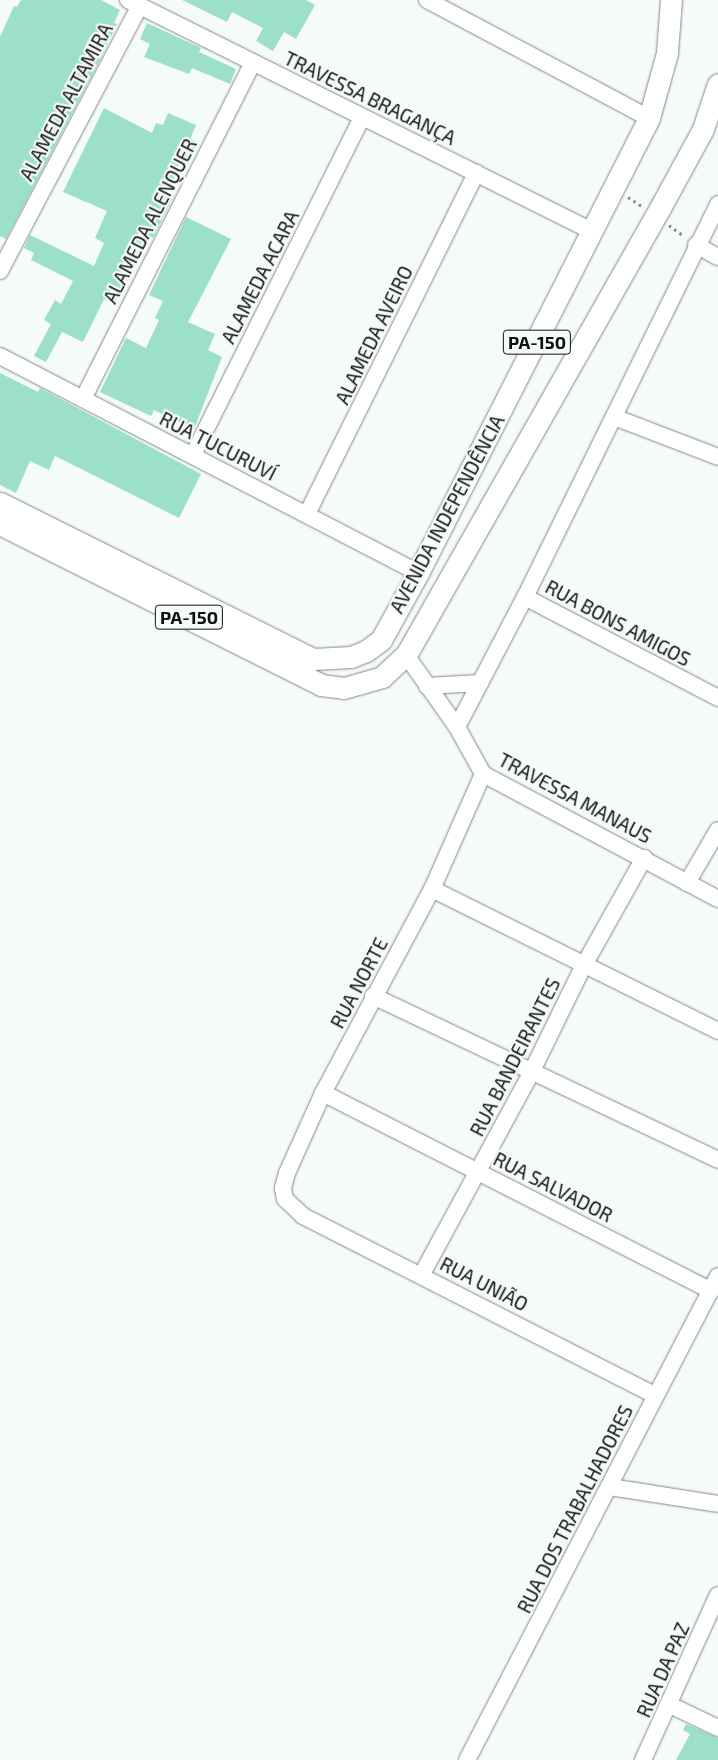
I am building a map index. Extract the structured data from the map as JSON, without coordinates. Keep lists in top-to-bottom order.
{
  "streets": {
    "main road": ["PA-150", "AVENIDA INDEPENDÊNCIA"],
    "street": [
      "TRAVESSA BRAGANÇA",
      "ALAMEDA ALTAMIRA",
      "ALAMEDA ALENQUER",
      "ALAMEDA ACARA",
      "ALAMEDA AVEIRO",
      "RUA TUCURUVÍ",
      "RUA BONS AMIGOS",
      "TRAVESSA MANAUS",
      "RUA NORTE",
      "RUA BANDEIRANTES",
      "RUA SALVADOR",
      "RUA UNIÃO",
      "RUA DOS TRABALHADORES",
      "RUA DA PAZ"
    ]
  },
  "crossings": [
    ["TRAVESSA BRAGANÇA", "ALAMEDA ALTAMIRA"],
    ["TRAVESSA BRAGANÇA", "ALAMEDA ALENQUER"],
    ["TRAVESSA BRAGANÇA", "ALAMEDA ACARA"],
    ["TRAVESSA BRAGANÇA", "ALAMEDA AVEIRO"],
    ["TRAVESSA BRAGANÇA", "AVENIDA INDEPENDÊNCIA"],
    ["ALAMEDA ALENQUER", "RUA TUCURUVÍ"],
    ["ALAMEDA ACARA", "RUA TUCURUVÍ"],
    ["ALAMEDA AVEIRO", "RUA TUCURUVÍ"],
    ["RUA TUCURUVÍ", "AVENIDA INDEPENDÊNCIA"],
    ["AVENIDA INDEPENDÊNCIA", "TRAVESSA MANAUS"],
    ["TRAVESSA MANAUS", "RUA NORTE"],
    ["TRAVESSA MANAUS", "RUA BANDEIRANTES"],
    ["RUA NORTE", "RUA SALVADOR"],
    ["RUA NORTE", "RUA UNIÃO"],
    ["RUA BANDEIRANTES", "RUA SALVADOR"],
    ["RUA BANDEIRANTES", "RUA UNIÃO"],
    ["RUA SALVADOR", "RUA DOS TRABALHADORES"],
    ["RUA UNIÃO", "RUA DOS TRABALHADORES"]
  ]
}
